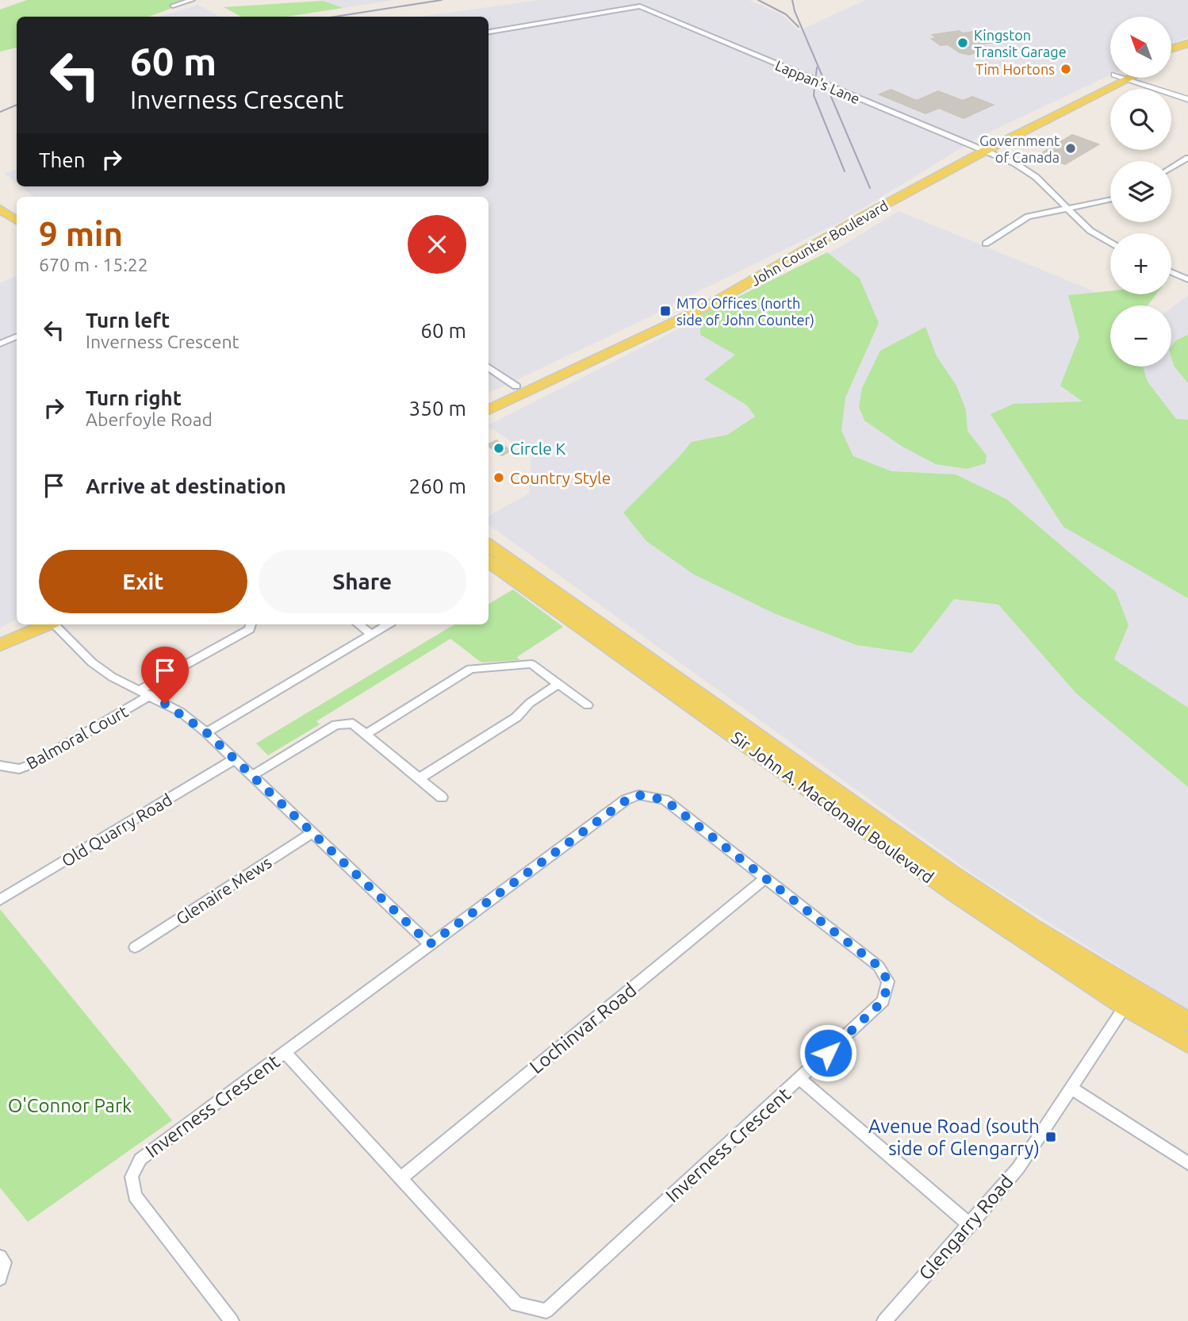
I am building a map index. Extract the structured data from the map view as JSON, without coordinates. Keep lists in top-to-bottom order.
{
  "streets": {
    "main road": ["John Counter Boulevard", "Sir John A. Macdonald Boulevard"],
    "street": [
      "Lappan's Lane",
      "Balmoral Court",
      "Old Quarry Road",
      "Glenaire Mews",
      "Lochinvar Road",
      "Inverness Crescent",
      "Glengarry Road"
    ]
  },
  "crossings": [
    ["Lappan's Lane", "John Counter Boulevard"],
    ["Sir John A. Macdonald Boulevard", "Glengarry Road"],
    ["Lochinvar Road", "Inverness Crescent"]
  ],
  "parks": ["O'Connor Park"],
  "places": {
    "other": [
      "Kingston Transit Garage",
      "Tim Hortons",
      "Government of Canada",
      "Circle K",
      "Country Style"
    ],
    "transit": ["MTO Offices (north side of John Counter)", "Avenue Road (south side of Glengarry)"]
  },
  "north": "top left",
  "page": {
    "map_buttons": ["+", "−"],
    "turn": ["60 m", "Inverness Crescent"],
    "then": "Then",
    "heading": ["9 min", "670 m · 15:22"],
    "list": [
      {
        "name": "Turn left",
        "note": "Inverness Crescent",
        "value": "60 m"
      },
      {
        "name": "Turn right",
        "note": "Aberfoyle Road",
        "value": "350 m"
      },
      {
        "name": "Arrive at destination",
        "value": "260 m"
      }
    ],
    "buttons": ["Exit", "Share"]
  }
}
